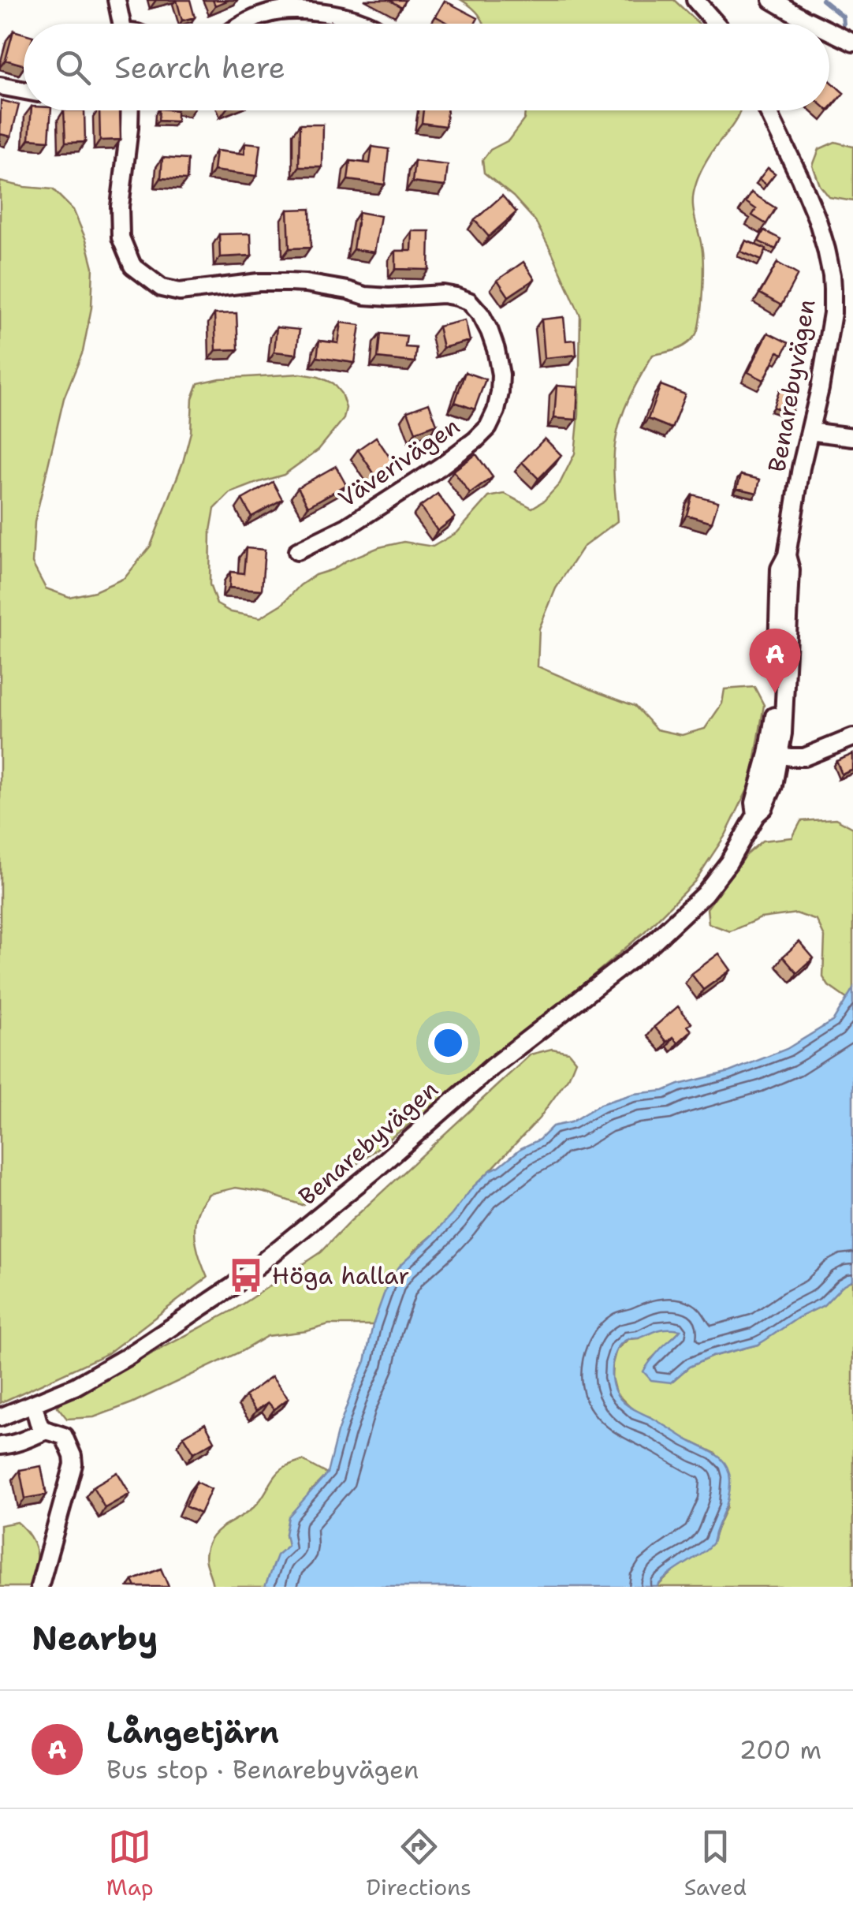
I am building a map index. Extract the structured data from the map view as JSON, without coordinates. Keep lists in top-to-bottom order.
{
  "streets": {
    "street": ["Benarebyvägen", "Väverivägen"]
  },
  "places": {
    "bus stop": ["Höga hallar"]
  },
  "page": {
    "search": "Search here",
    "pins": "A",
    "heading": "Nearby",
    "list": [
      {
        "mark": "A",
        "name": "Långetjärn",
        "note": "Bus stop · Benarebyvägen",
        "value": "200 m"
      }
    ],
    "nav": ["Map", "Directions", "Saved"]
  }
}
